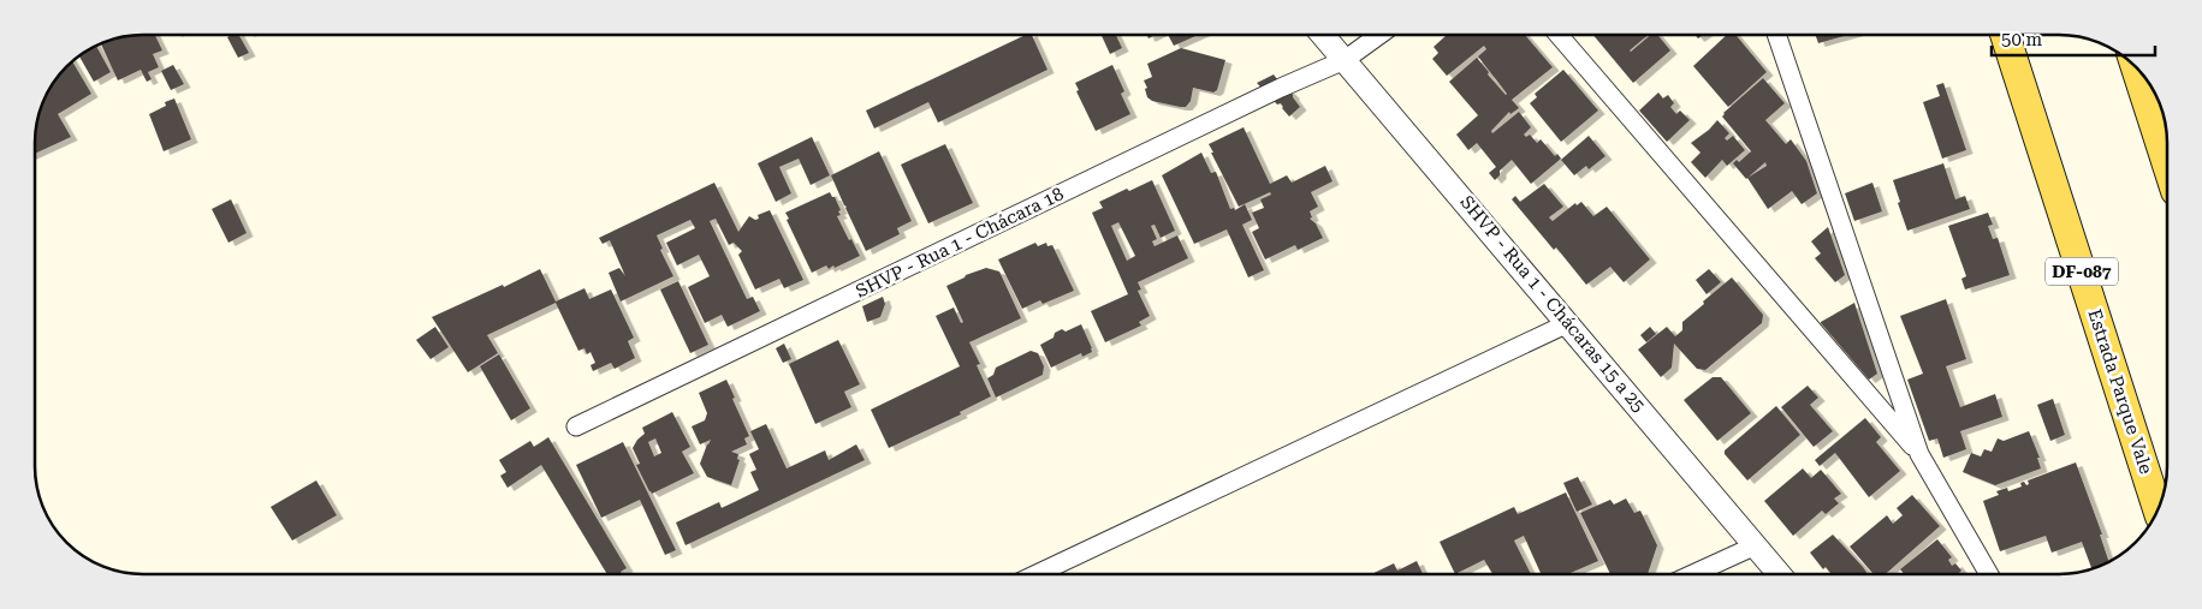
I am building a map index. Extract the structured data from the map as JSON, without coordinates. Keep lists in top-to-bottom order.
{
  "streets": {
    "main road": ["DF-087", "Estrada Parque Vale"],
    "street": ["SHVP - Rua 1 - Chácara 18", "SHVP - Rua 1 - Chácaras 15 a 25"]
  },
  "crossings": [
    ["SHVP - Rua 1 - Chácara 18", "SHVP - Rua 1 - Chácaras 15 a 25"]
  ],
  "scale_bar": "50 m"
}
